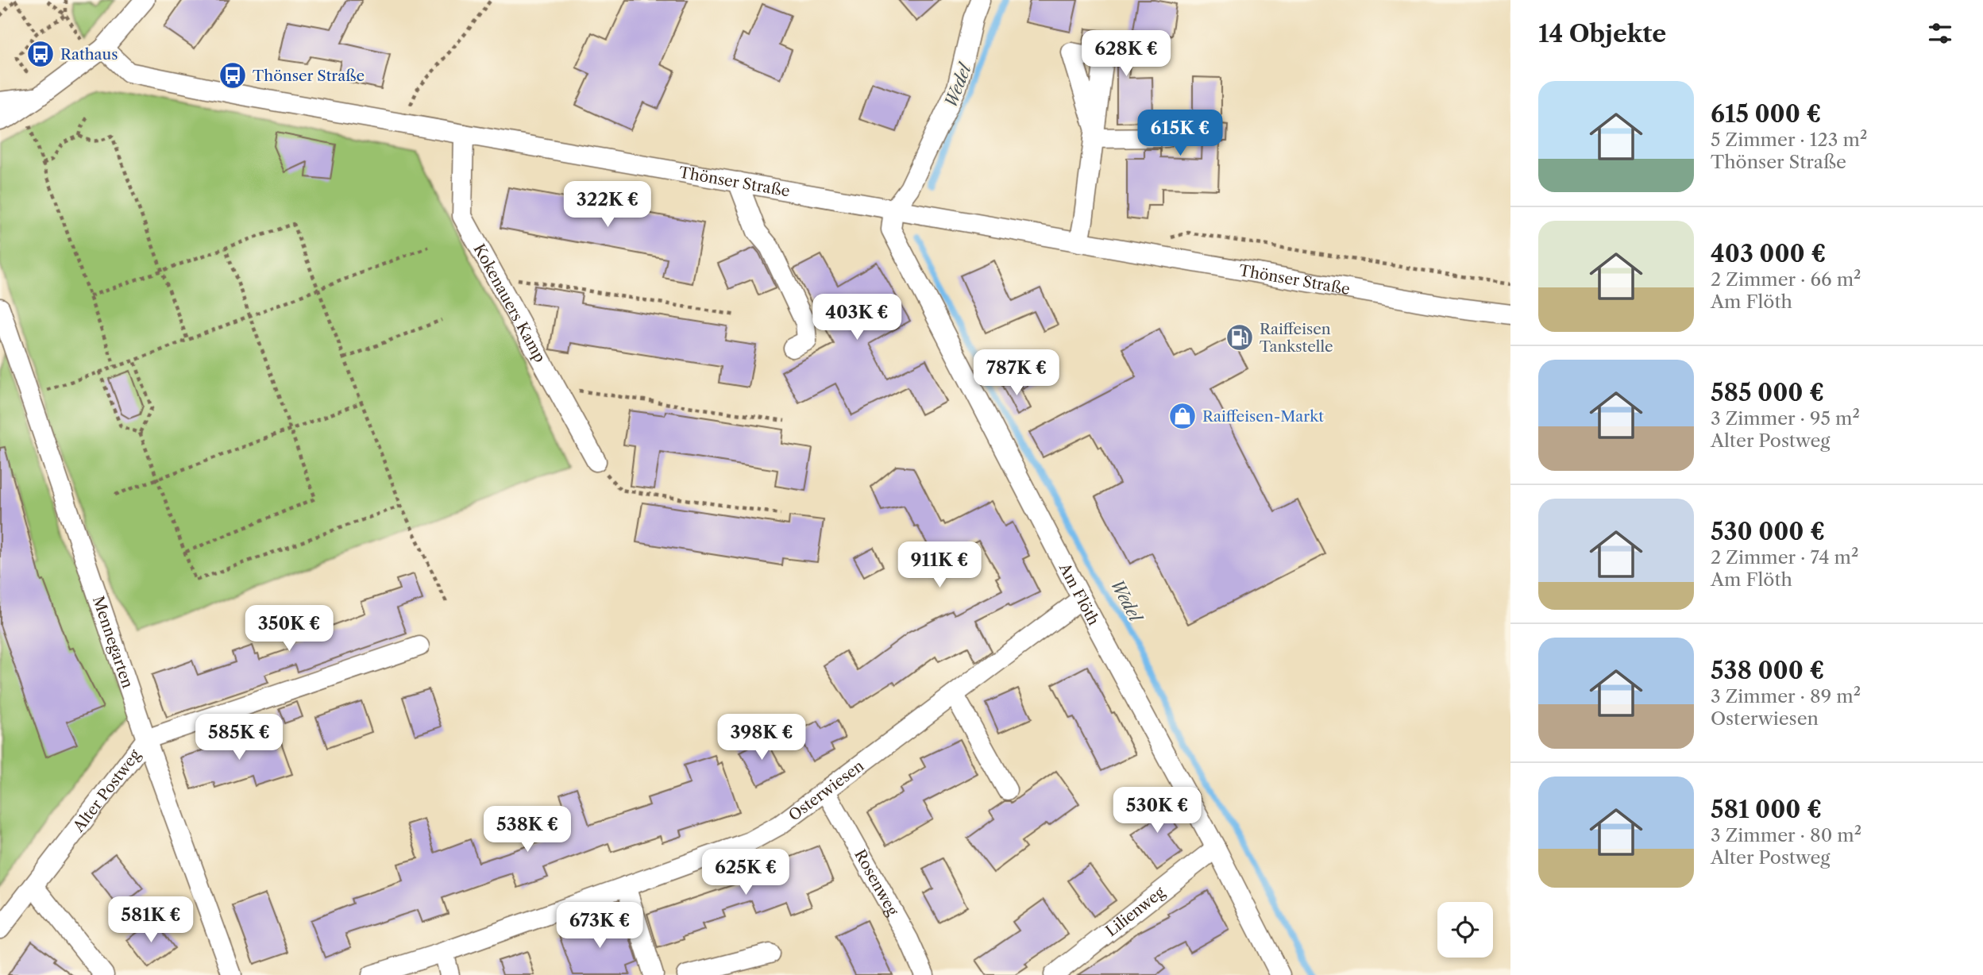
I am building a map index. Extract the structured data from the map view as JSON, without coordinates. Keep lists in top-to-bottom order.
{
  "streets": {
    "street": [
      "Thönser Straße",
      "Kokenauers Kamp",
      "Am Flöth",
      "Mennegarten",
      "Alter Postweg",
      "Osterwiesen",
      "Rosenweg",
      "Lilienweg"
    ]
  },
  "crossings": [
    ["Thönser Straße", "Kokenauers Kamp"],
    ["Thönser Straße", "Am Flöth"],
    ["Am Flöth", "Osterwiesen"],
    ["Am Flöth", "Lilienweg"],
    ["Mennegarten", "Alter Postweg"],
    ["Osterwiesen", "Rosenweg"]
  ],
  "water": ["Wedel"],
  "places": {
    "bus stop": ["Rathaus", "Thönser Straße"],
    "fuel station": ["Raiffeisen Tankstelle"],
    "shop": ["Raiffeisen-Markt"]
  },
  "page": {
    "heading": "14 Objekte",
    "price": [
      "628K €",
      "615K €",
      "322K €",
      "403K €",
      "787K €",
      "911K €",
      "350K €",
      "585K €",
      "398K €",
      "530K €",
      "538K €",
      "625K €",
      "581K €",
      "673K €"
    ],
    "list": [
      {
        "name": "615 000 €",
        "note": "5 Zimmer · 123 m² · Thönser Straße"
      },
      {
        "name": "403 000 €",
        "note": "2 Zimmer · 66 m² · Am Flöth"
      },
      {
        "name": "585 000 €",
        "note": "3 Zimmer · 95 m² · Alter Postweg"
      },
      {
        "name": "530 000 €",
        "note": "2 Zimmer · 74 m² · Am Flöth"
      },
      {
        "name": "538 000 €",
        "note": "3 Zimmer · 89 m² · Osterwiesen"
      },
      {
        "name": "581 000 €",
        "note": "3 Zimmer · 80 m² · Alter Postweg"
      }
    ]
  }
}
